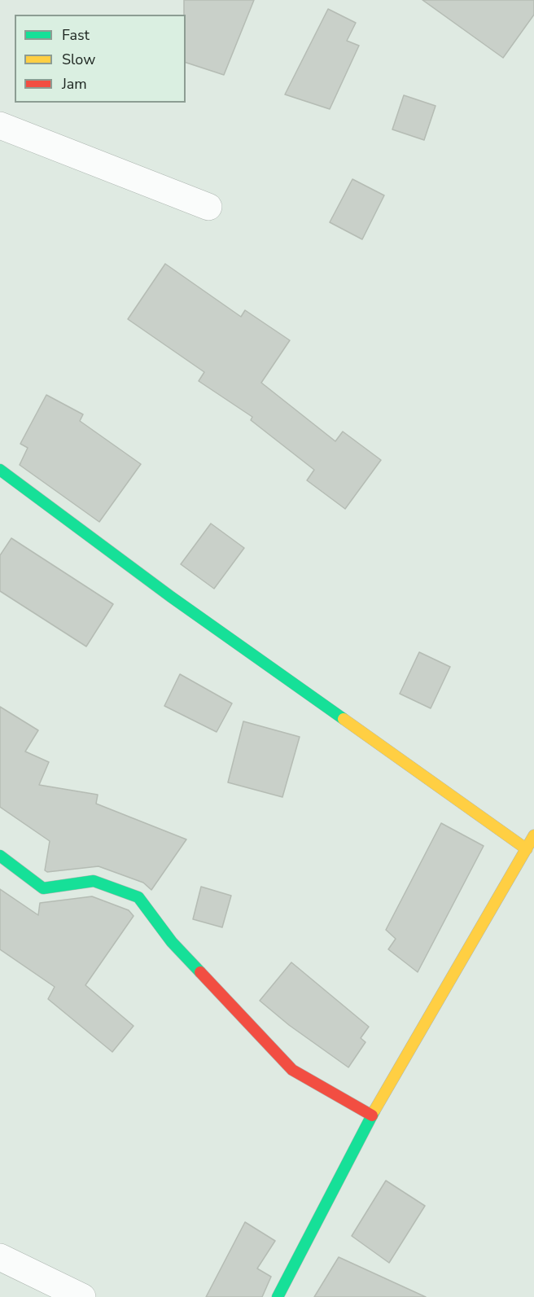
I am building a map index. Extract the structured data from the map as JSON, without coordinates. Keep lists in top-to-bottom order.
{
  "legend": ["Fast", "Slow", "Jam"]
}
